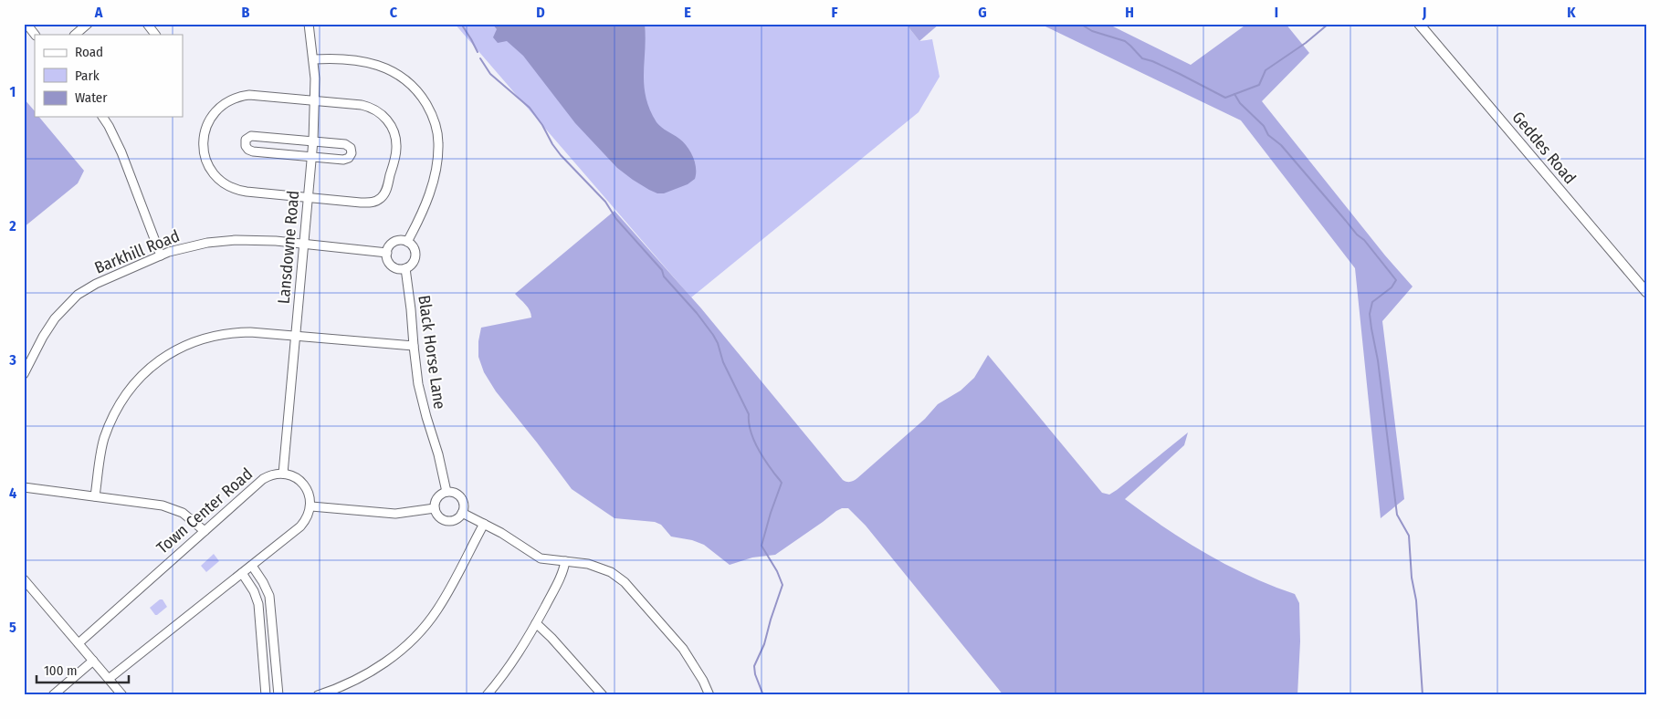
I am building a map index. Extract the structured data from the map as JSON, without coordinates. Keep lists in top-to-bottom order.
{
  "streets": {
    "main road": ["Geddes Road"],
    "street": [
      "Lansdowne Road",
      "Barkhill Road",
      "Black Horse Lane",
      "Town Center Road"
    ]
  },
  "crossings": [
    ["Lansdowne Road", "Barkhill Road"],
    ["Lansdowne Road", "Town Center Road"],
    ["Barkhill Road", "Black Horse Lane"]
  ],
  "legend": ["Road", "Park", "Water"],
  "scale_bar": "100 m",
  "grid": {
    "columns": [
      "A",
      "B",
      "C",
      "D",
      "E",
      "F",
      "G",
      "H",
      "I",
      "J",
      "K"
    ],
    "rows": [
      "1",
      "2",
      "3",
      "4",
      "5"
    ]
  }
}
